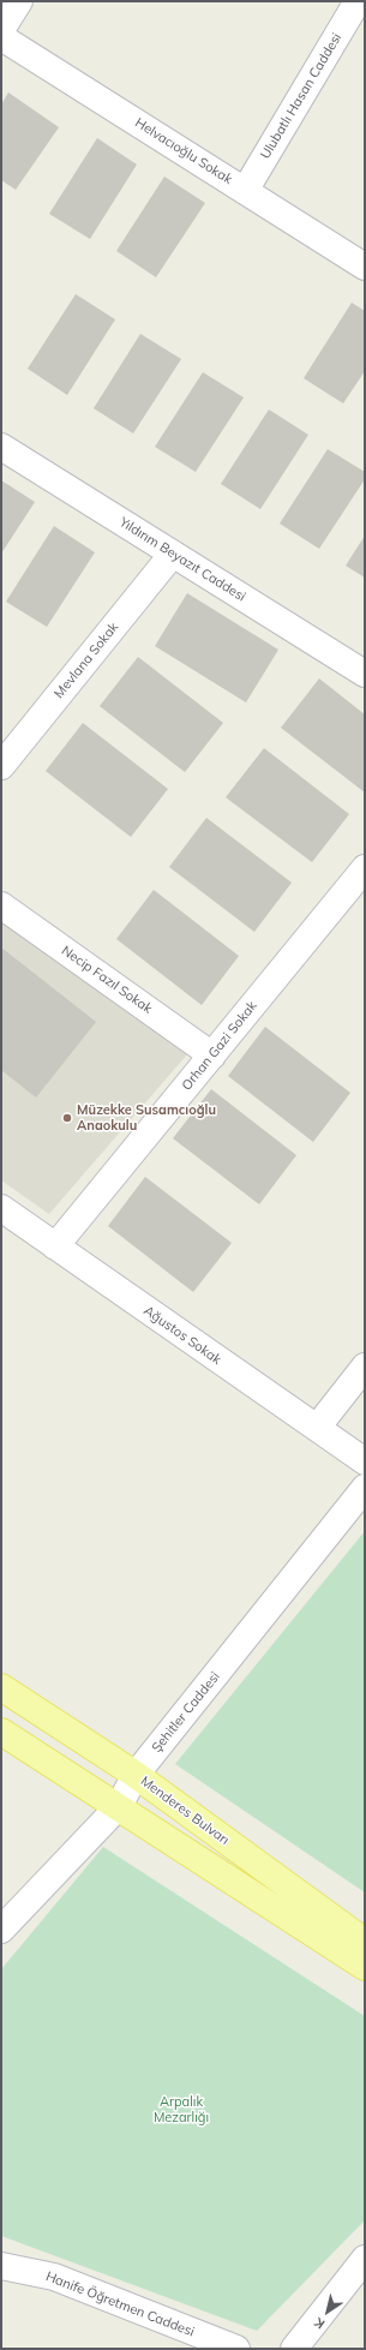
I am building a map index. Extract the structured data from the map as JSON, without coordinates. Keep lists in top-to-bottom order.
{
  "streets": {
    "main road": ["Menderes Bulvarı"],
    "street": [
      "Ulubatlı Hasan Caddesi",
      "Helvacıoğlu Sokak",
      "Yıldırım Beyazıt Caddesi",
      "Mevlana Sokak",
      "Necip Fazıl Sokak",
      "Orhan Gazi Sokak",
      "Ağustos Sokak",
      "Şehitler Caddesi",
      "Hanife Öğretmen Caddesi"
    ]
  },
  "crossings": [
    ["Ulubatlı Hasan Caddesi", "Helvacıoğlu Sokak"],
    ["Yıldırım Beyazıt Caddesi", "Mevlana Sokak"],
    ["Necip Fazıl Sokak", "Orhan Gazi Sokak"],
    ["Orhan Gazi Sokak", "Ağustos Sokak"],
    ["Şehitler Caddesi", "Menderes Bulvarı"]
  ],
  "parks": ["Arpalık Mezarlığı"],
  "places": ["Müzekke Susamcıoğlu Anaokulu"],
  "north": "bottom left"
}
